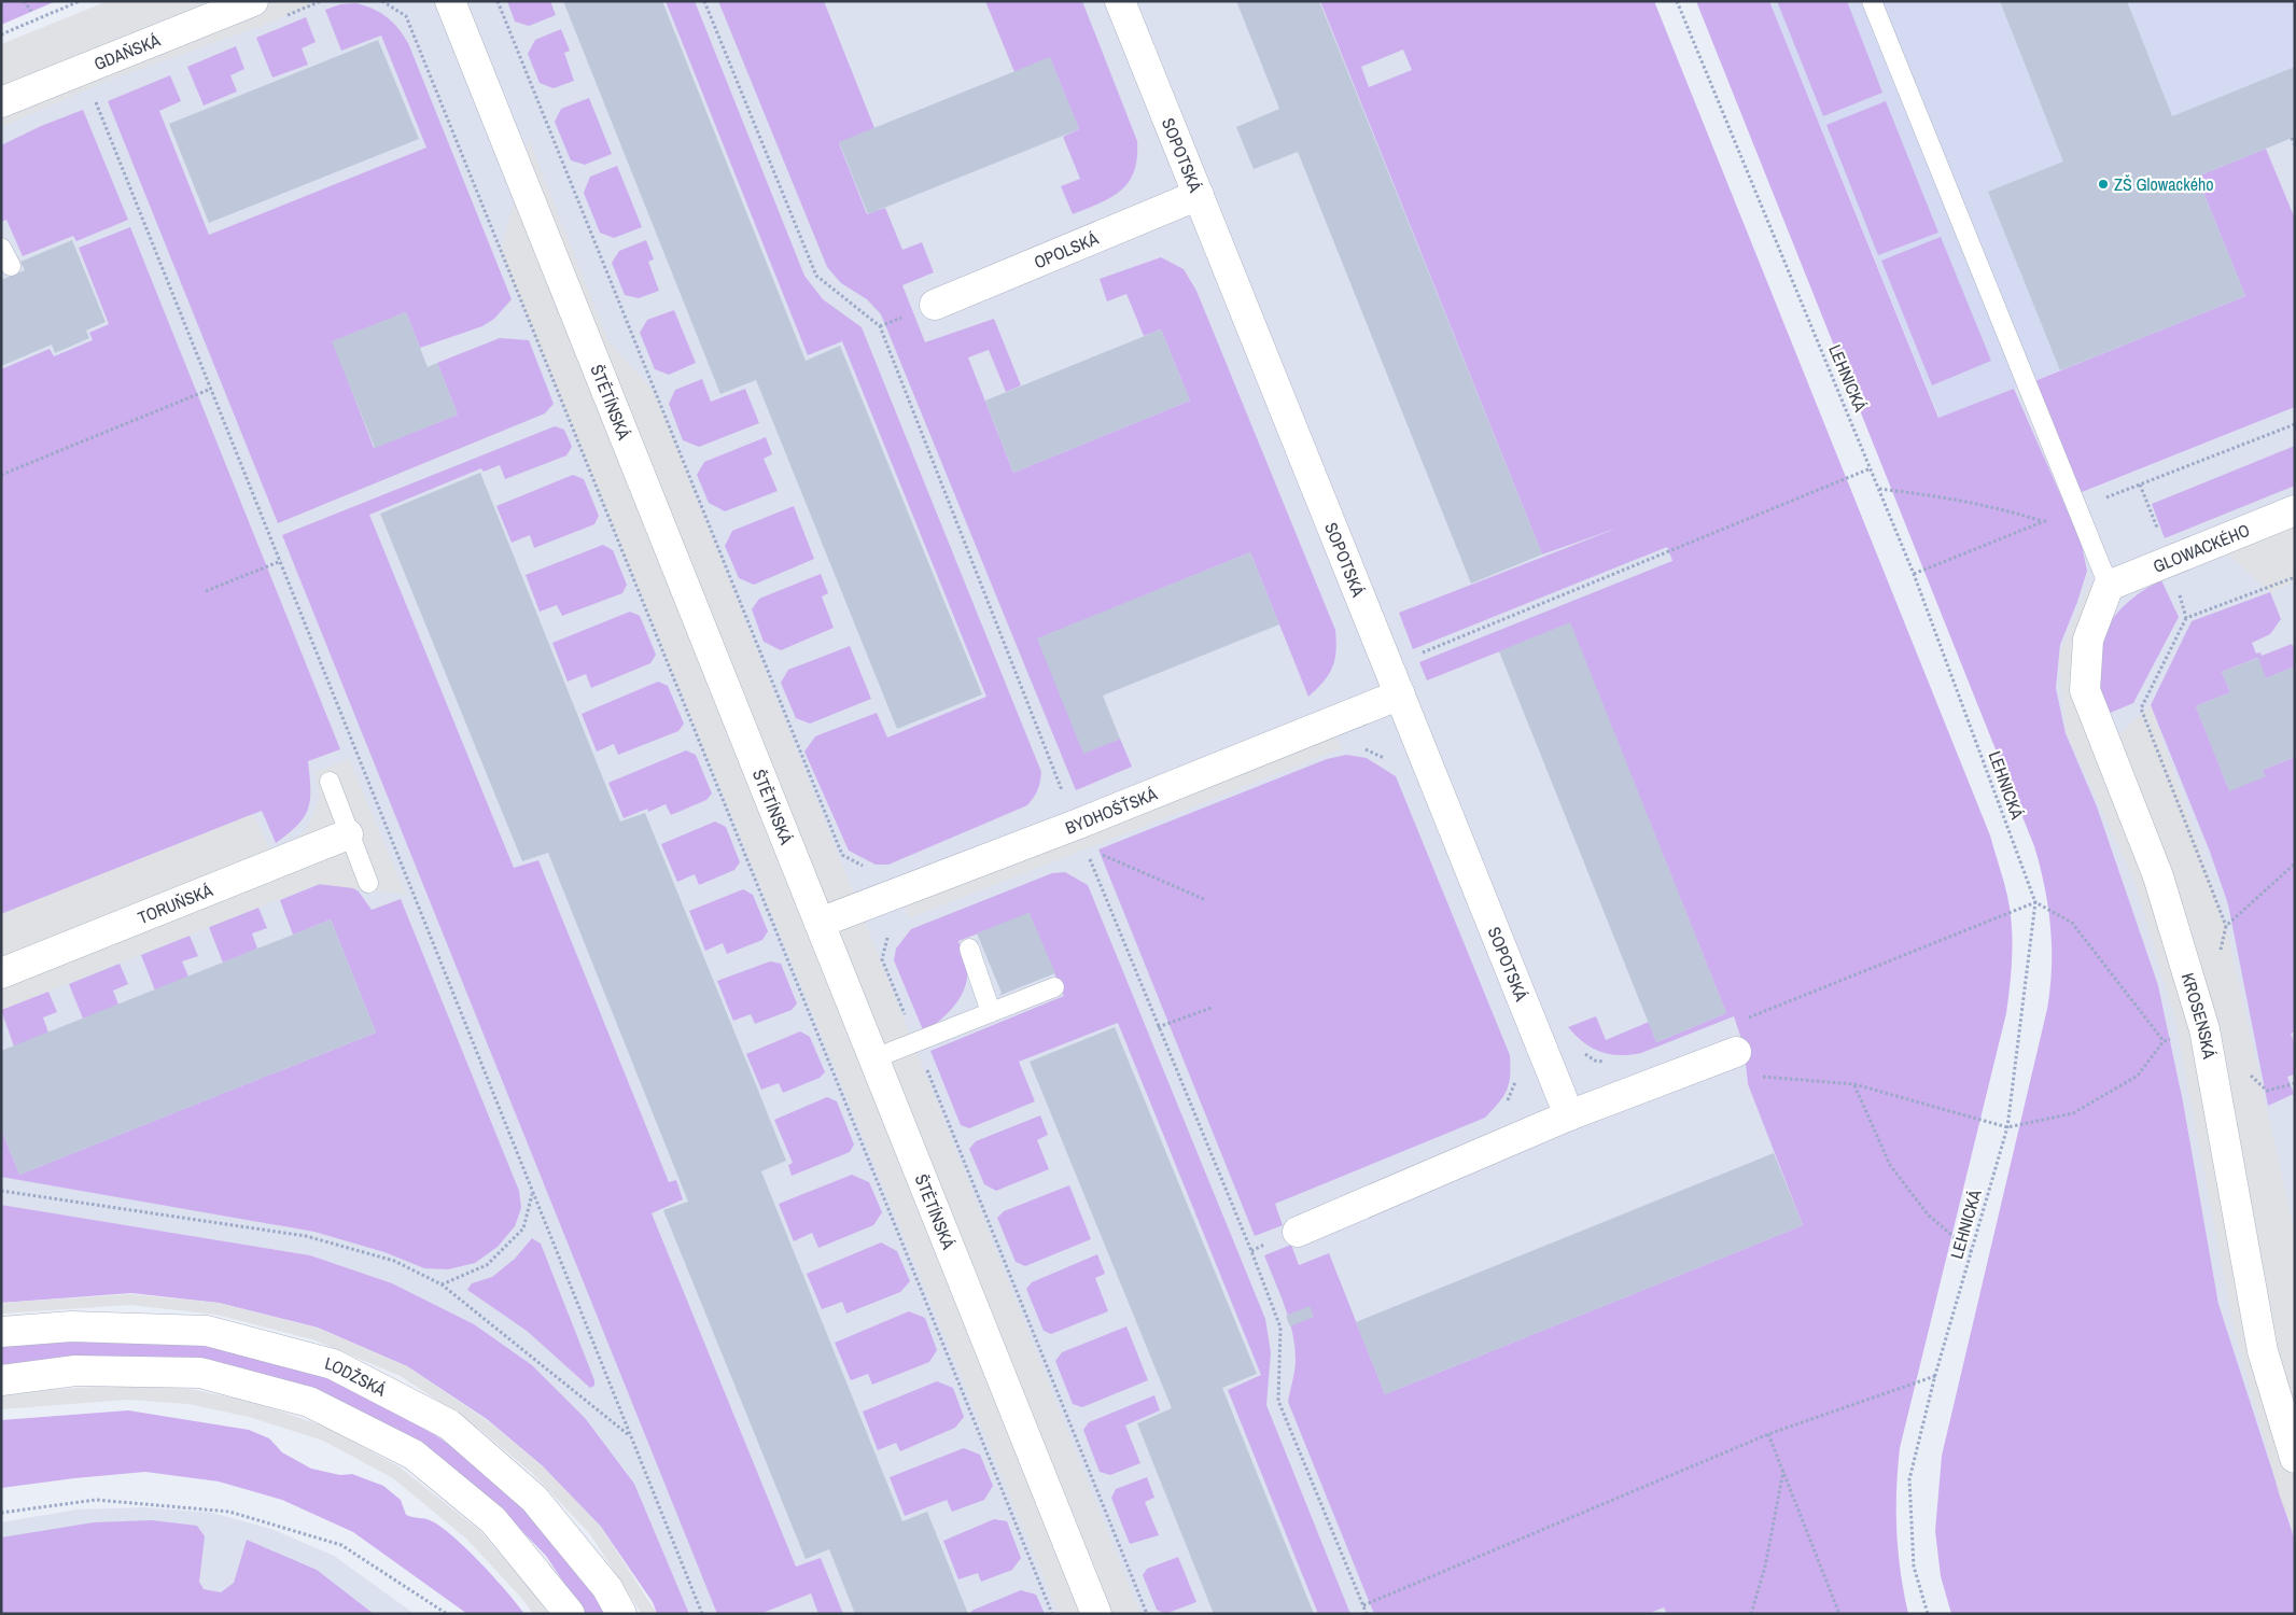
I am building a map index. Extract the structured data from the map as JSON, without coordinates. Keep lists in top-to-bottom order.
{
  "streets": {
    "street": [
      "GDAŇSKÁ",
      "SOPOTSKÁ",
      "OPOLSKÁ",
      "ŠTĚTÍNSKÁ",
      "GLOWACKÉHO",
      "BYDHOŠŤSKÁ",
      "TORUŇSKÁ",
      "KROSENSKÁ",
      "LODŽSKÁ"
    ],
    "path": ["LEHNICKÁ"]
  },
  "crossings": [
    ["SOPOTSKÁ", "OPOLSKÁ"],
    ["SOPOTSKÁ", "BYDHOŠŤSKÁ"],
    ["ŠTĚTÍNSKÁ", "BYDHOŠŤSKÁ"],
    ["GLOWACKÉHO", "KROSENSKÁ"]
  ],
  "places": ["ZŠ Glowackého"]
}
